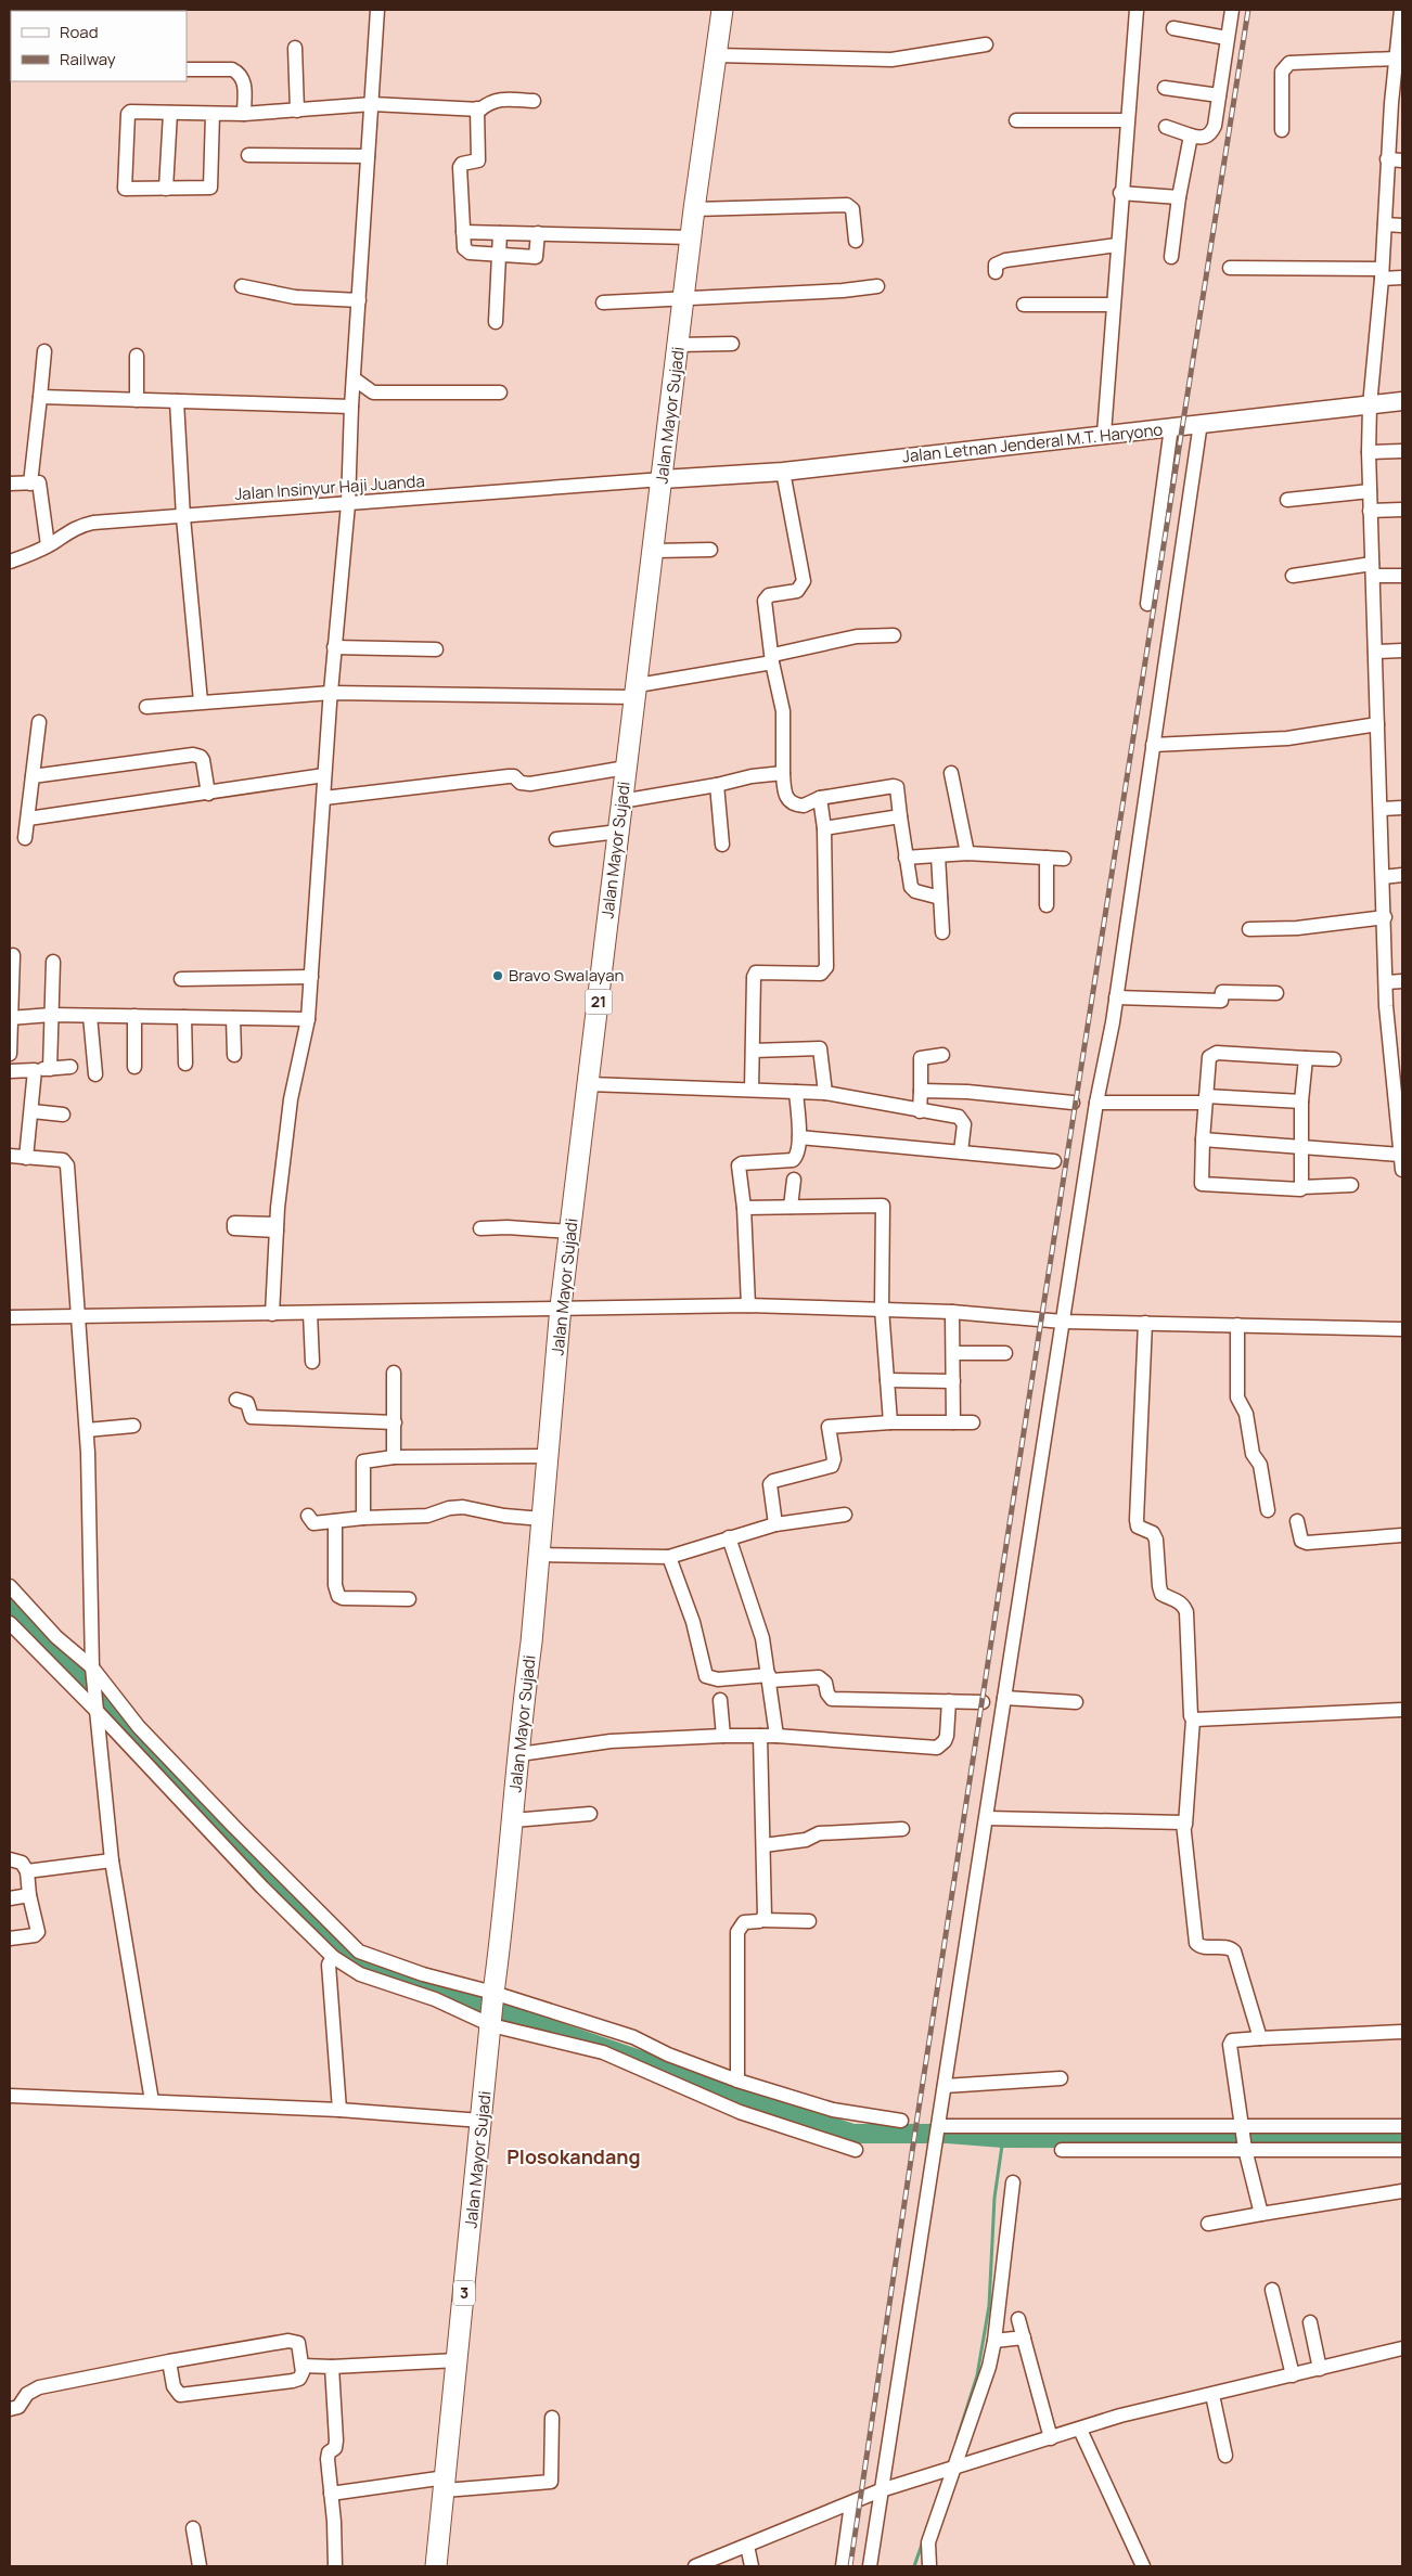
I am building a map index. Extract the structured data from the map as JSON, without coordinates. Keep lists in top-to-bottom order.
{
  "streets": {
    "highway": ["Jalan Mayor Sujadi", "21", "3"],
    "main road": ["Jalan Letnan Jenderal M.T. Haryono"],
    "street": ["Jalan Insinyur Haji Juanda"]
  },
  "crossings": [
    ["Jalan Mayor Sujadi", "Jalan Letnan Jenderal M.T. Haryono"],
    ["Jalan Mayor Sujadi", "Jalan Insinyur Haji Juanda"],
    ["Jalan Letnan Jenderal M.T. Haryono", "Jalan Insinyur Haji Juanda"]
  ],
  "districts": ["Plosokandang"],
  "places": ["Bravo Swalayan"],
  "legend": ["Road", "Railway"]
}
